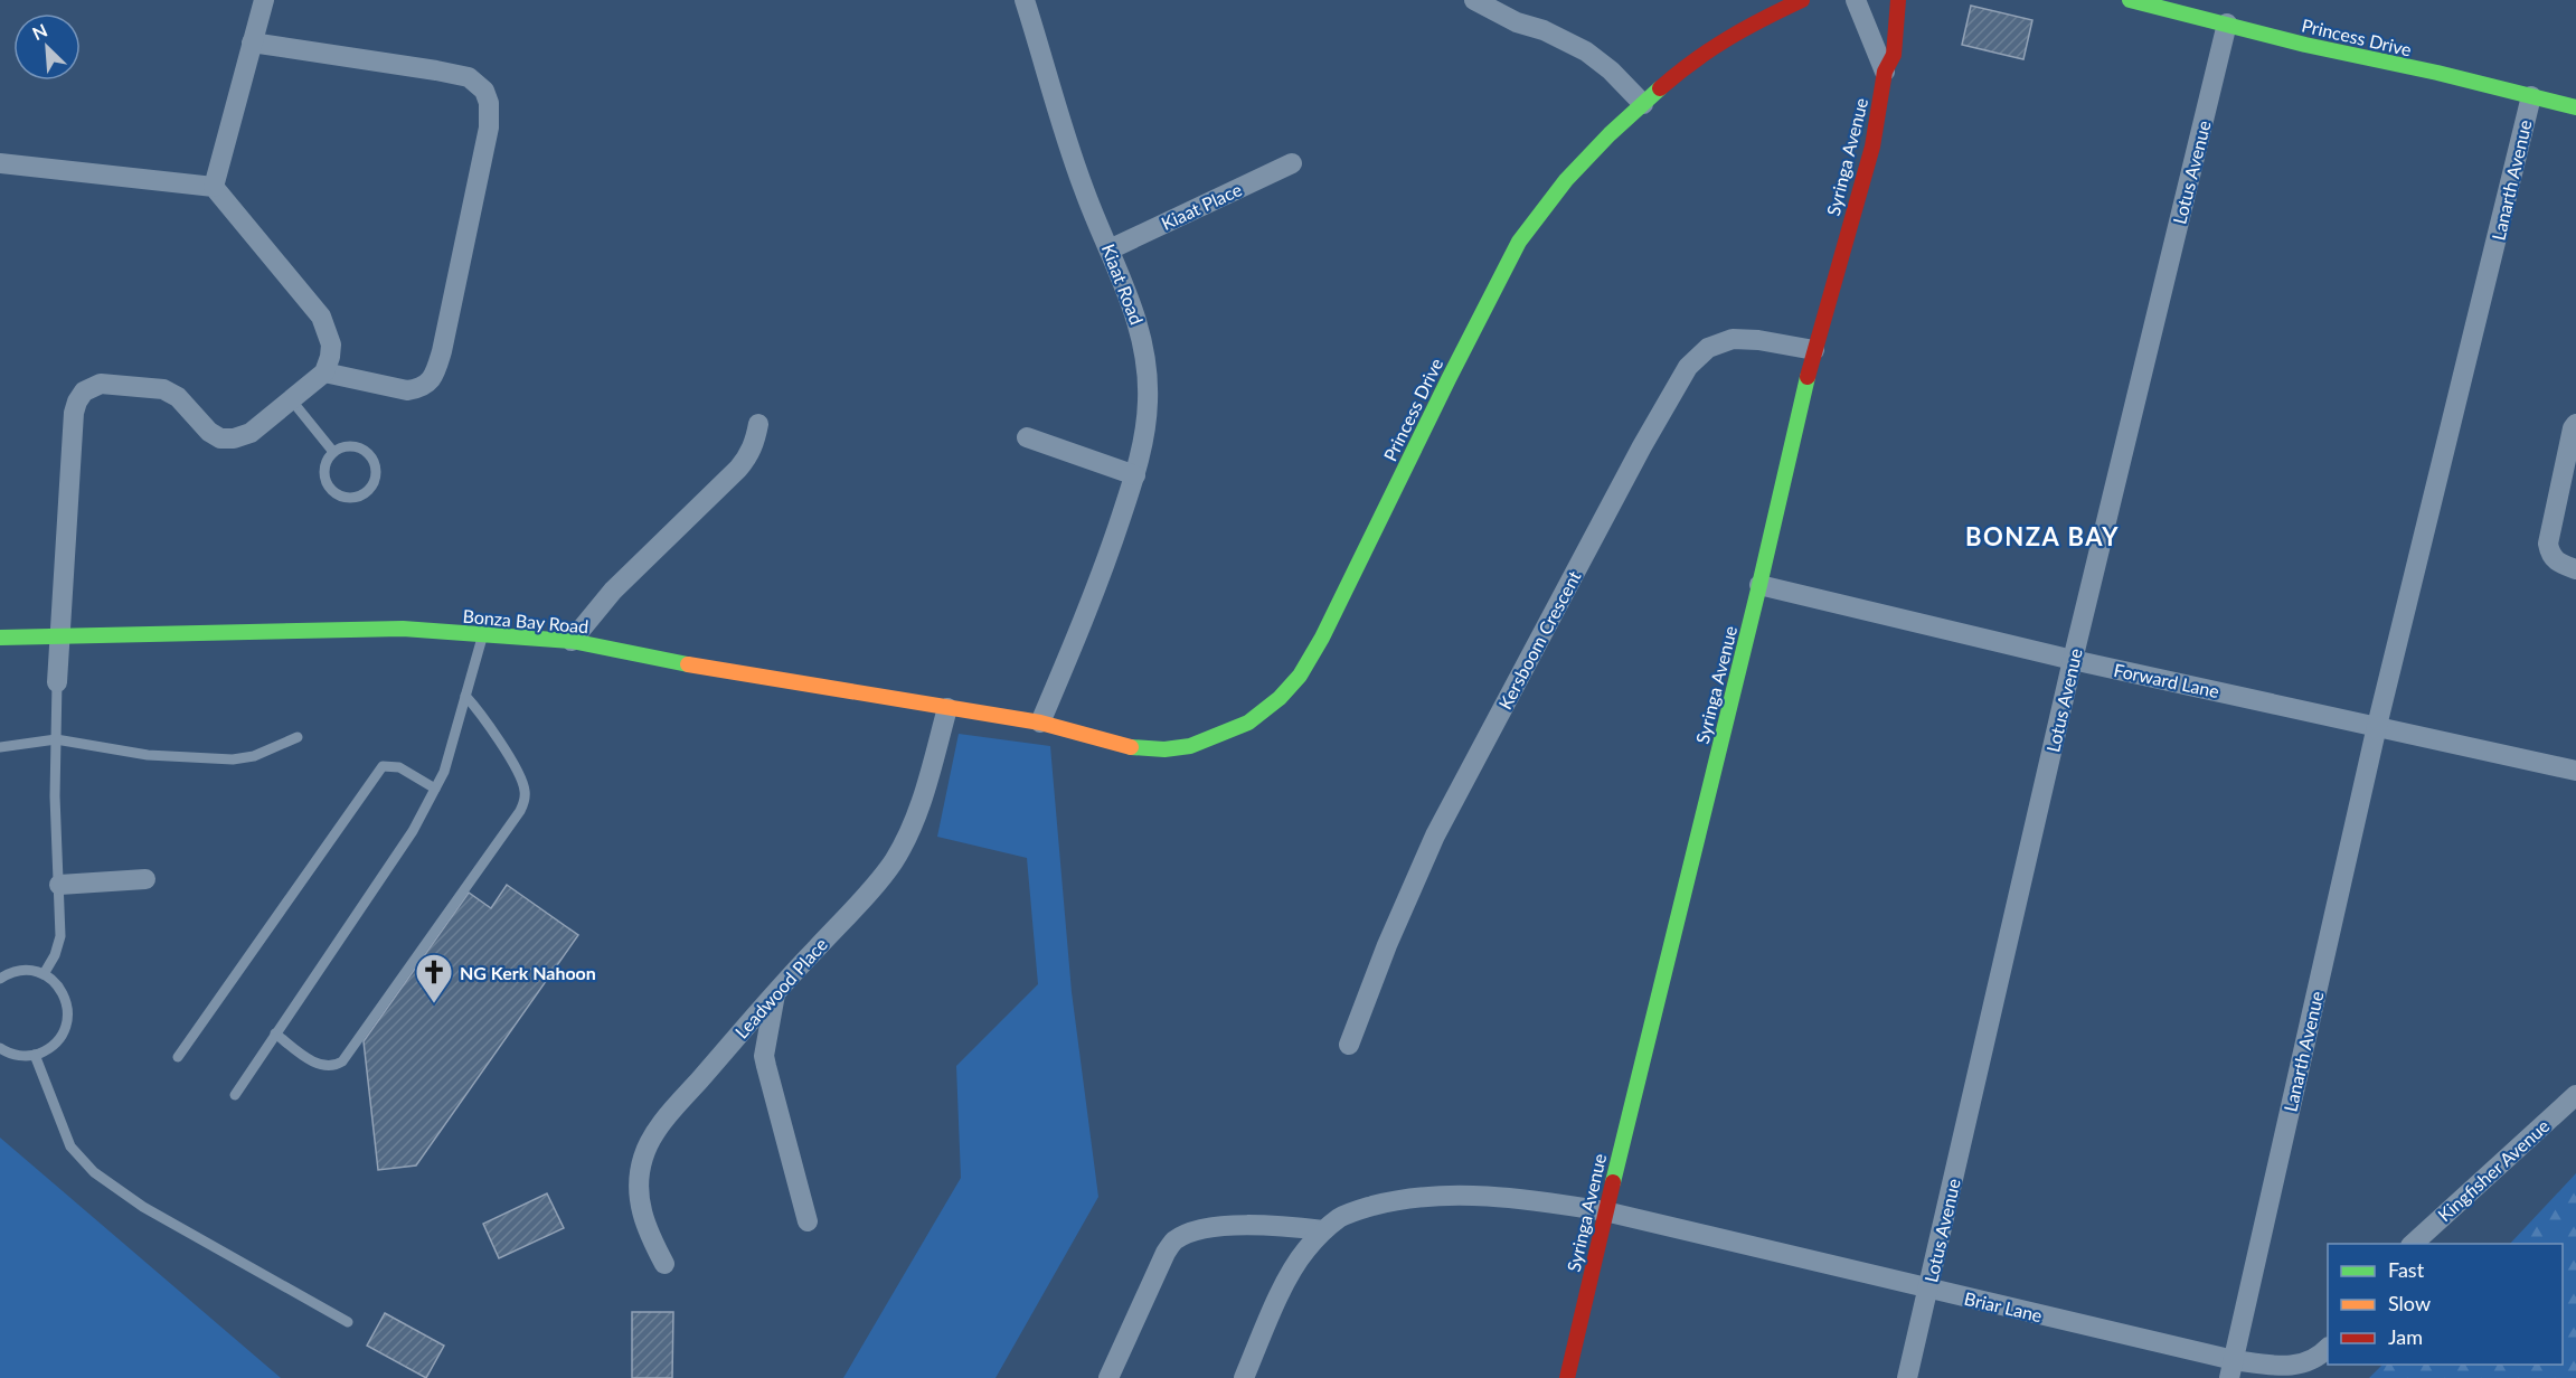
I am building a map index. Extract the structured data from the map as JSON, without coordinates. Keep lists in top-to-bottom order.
{
  "streets": {
    "street": [
      "Princess Drive",
      "Syringa Avenue",
      "Lotus Avenue",
      "Lanarth Avenue",
      "Kiaat Place",
      "Kiaat Road",
      "Bonza Bay Road",
      "Kersboom Crescent",
      "Forward Lane",
      "Leadwood Place",
      "Kingfisher Avenue",
      "Briar Lane"
    ]
  },
  "crossings": [
    ["Princess Drive", "Lotus Avenue"],
    ["Princess Drive", "Lanarth Avenue"],
    ["Princess Drive", "Kiaat Road"],
    ["Princess Drive", "Bonza Bay Road"],
    ["Syringa Avenue", "Kersboom Crescent"],
    ["Syringa Avenue", "Forward Lane"],
    ["Syringa Avenue", "Briar Lane"],
    ["Lotus Avenue", "Forward Lane"],
    ["Lotus Avenue", "Briar Lane"],
    ["Lanarth Avenue", "Forward Lane"],
    ["Lanarth Avenue", "Briar Lane"],
    ["Kiaat Place", "Kiaat Road"],
    ["Kiaat Road", "Bonza Bay Road"],
    ["Bonza Bay Road", "Leadwood Place"]
  ],
  "districts": ["BONZA BAY"],
  "places": {
    "church": ["NG Kerk Nahoon"]
  },
  "legend": ["Fast", "Slow", "Jam"],
  "north": "top left"
}
